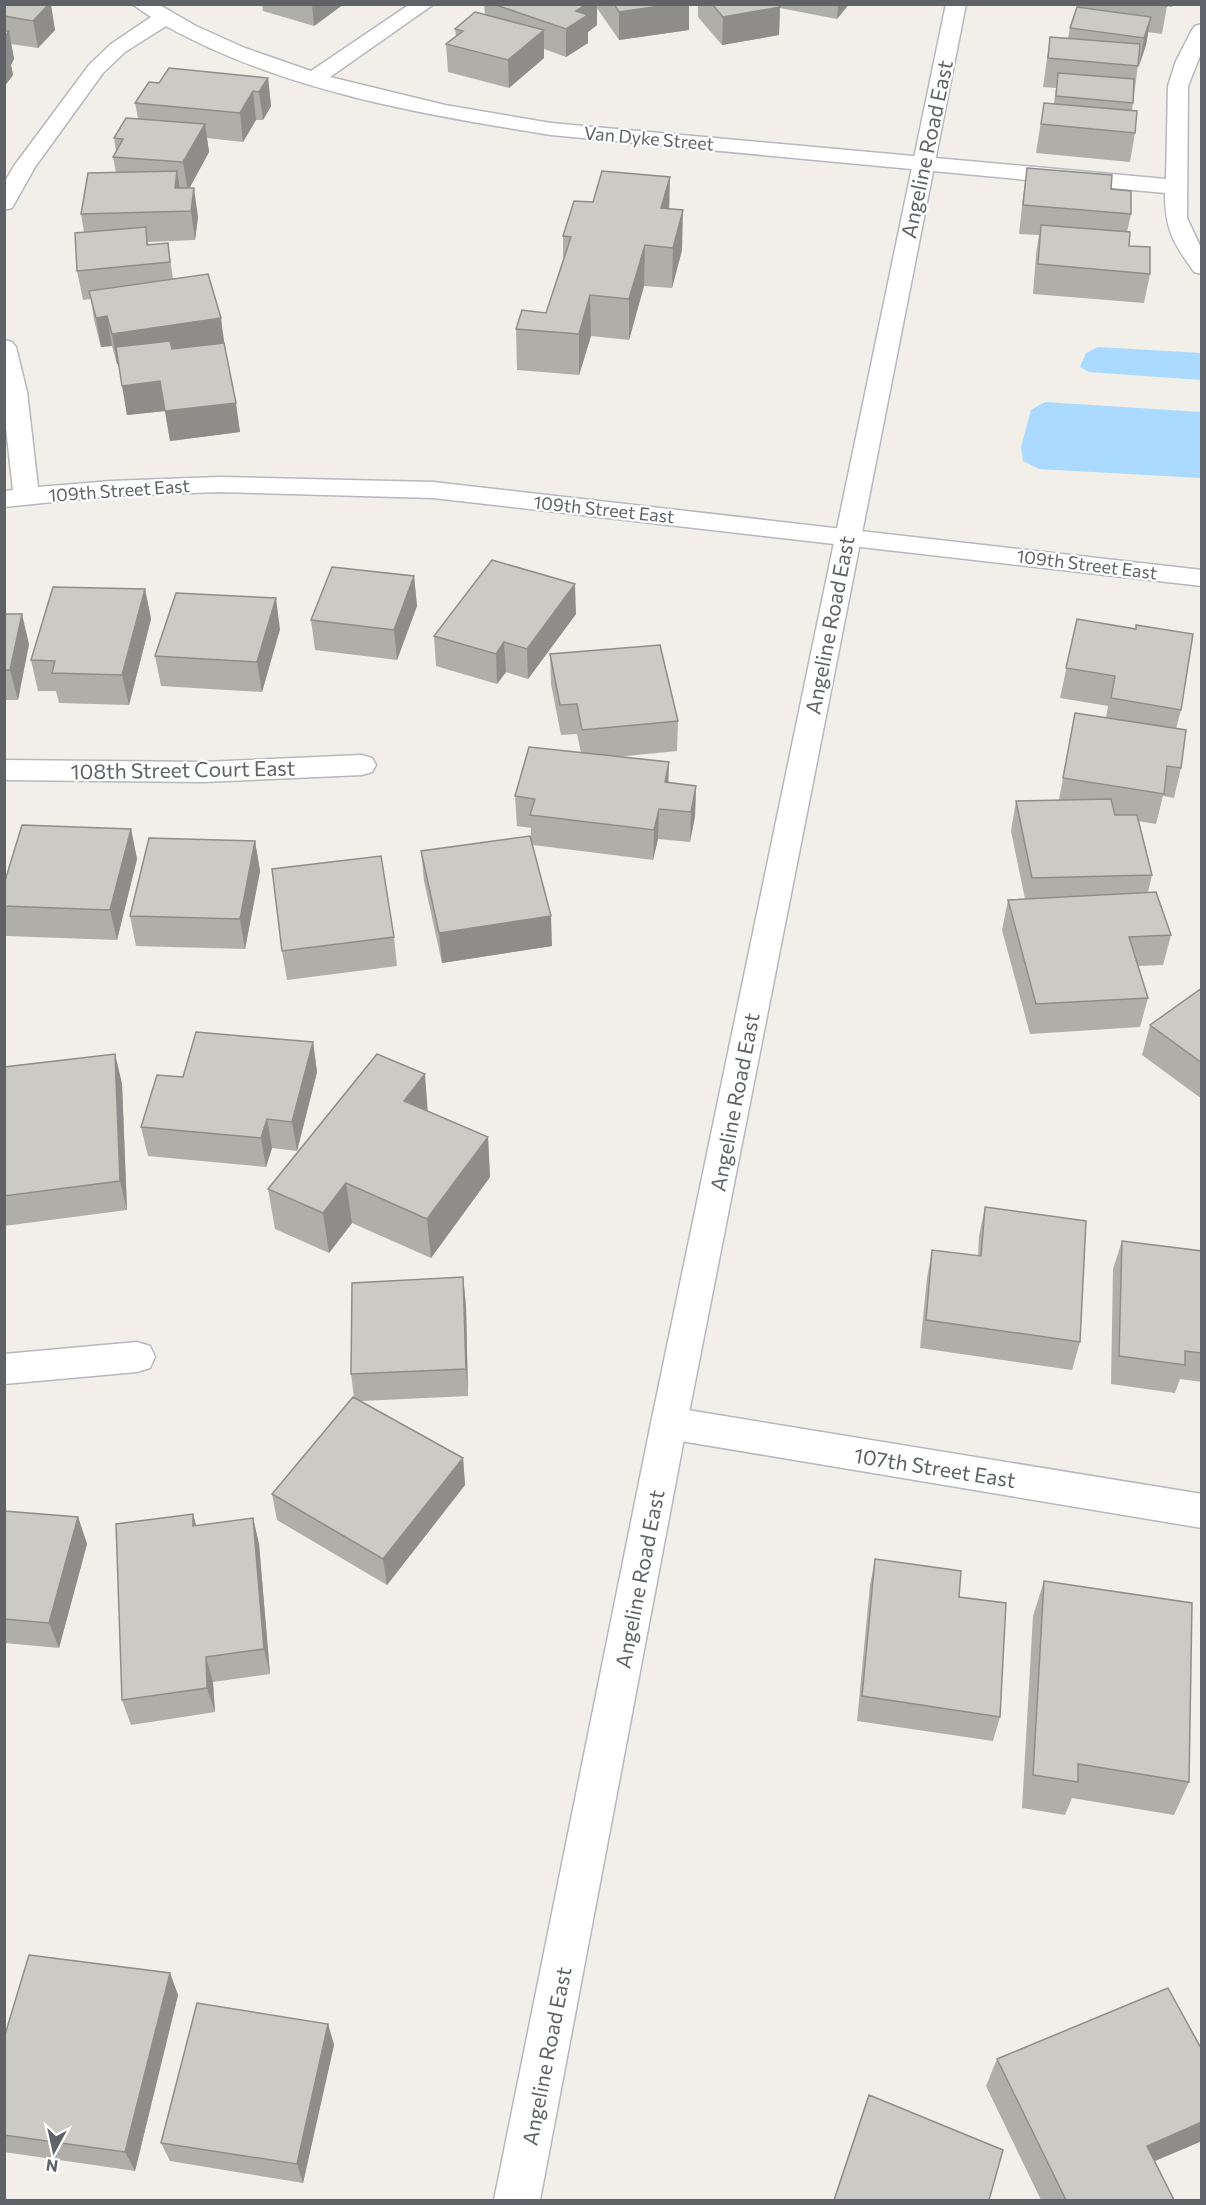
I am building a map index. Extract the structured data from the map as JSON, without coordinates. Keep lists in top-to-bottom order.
{
  "streets": {
    "street": [
      "Van Dyke Street",
      "Angeline Road East",
      "109th Street East",
      "108th Street Court East",
      "107th Street East"
    ]
  },
  "crossings": [
    ["Van Dyke Street", "Angeline Road East"],
    ["Angeline Road East", "109th Street East"],
    ["Angeline Road East", "107th Street East"]
  ],
  "north": "bottom"
}
